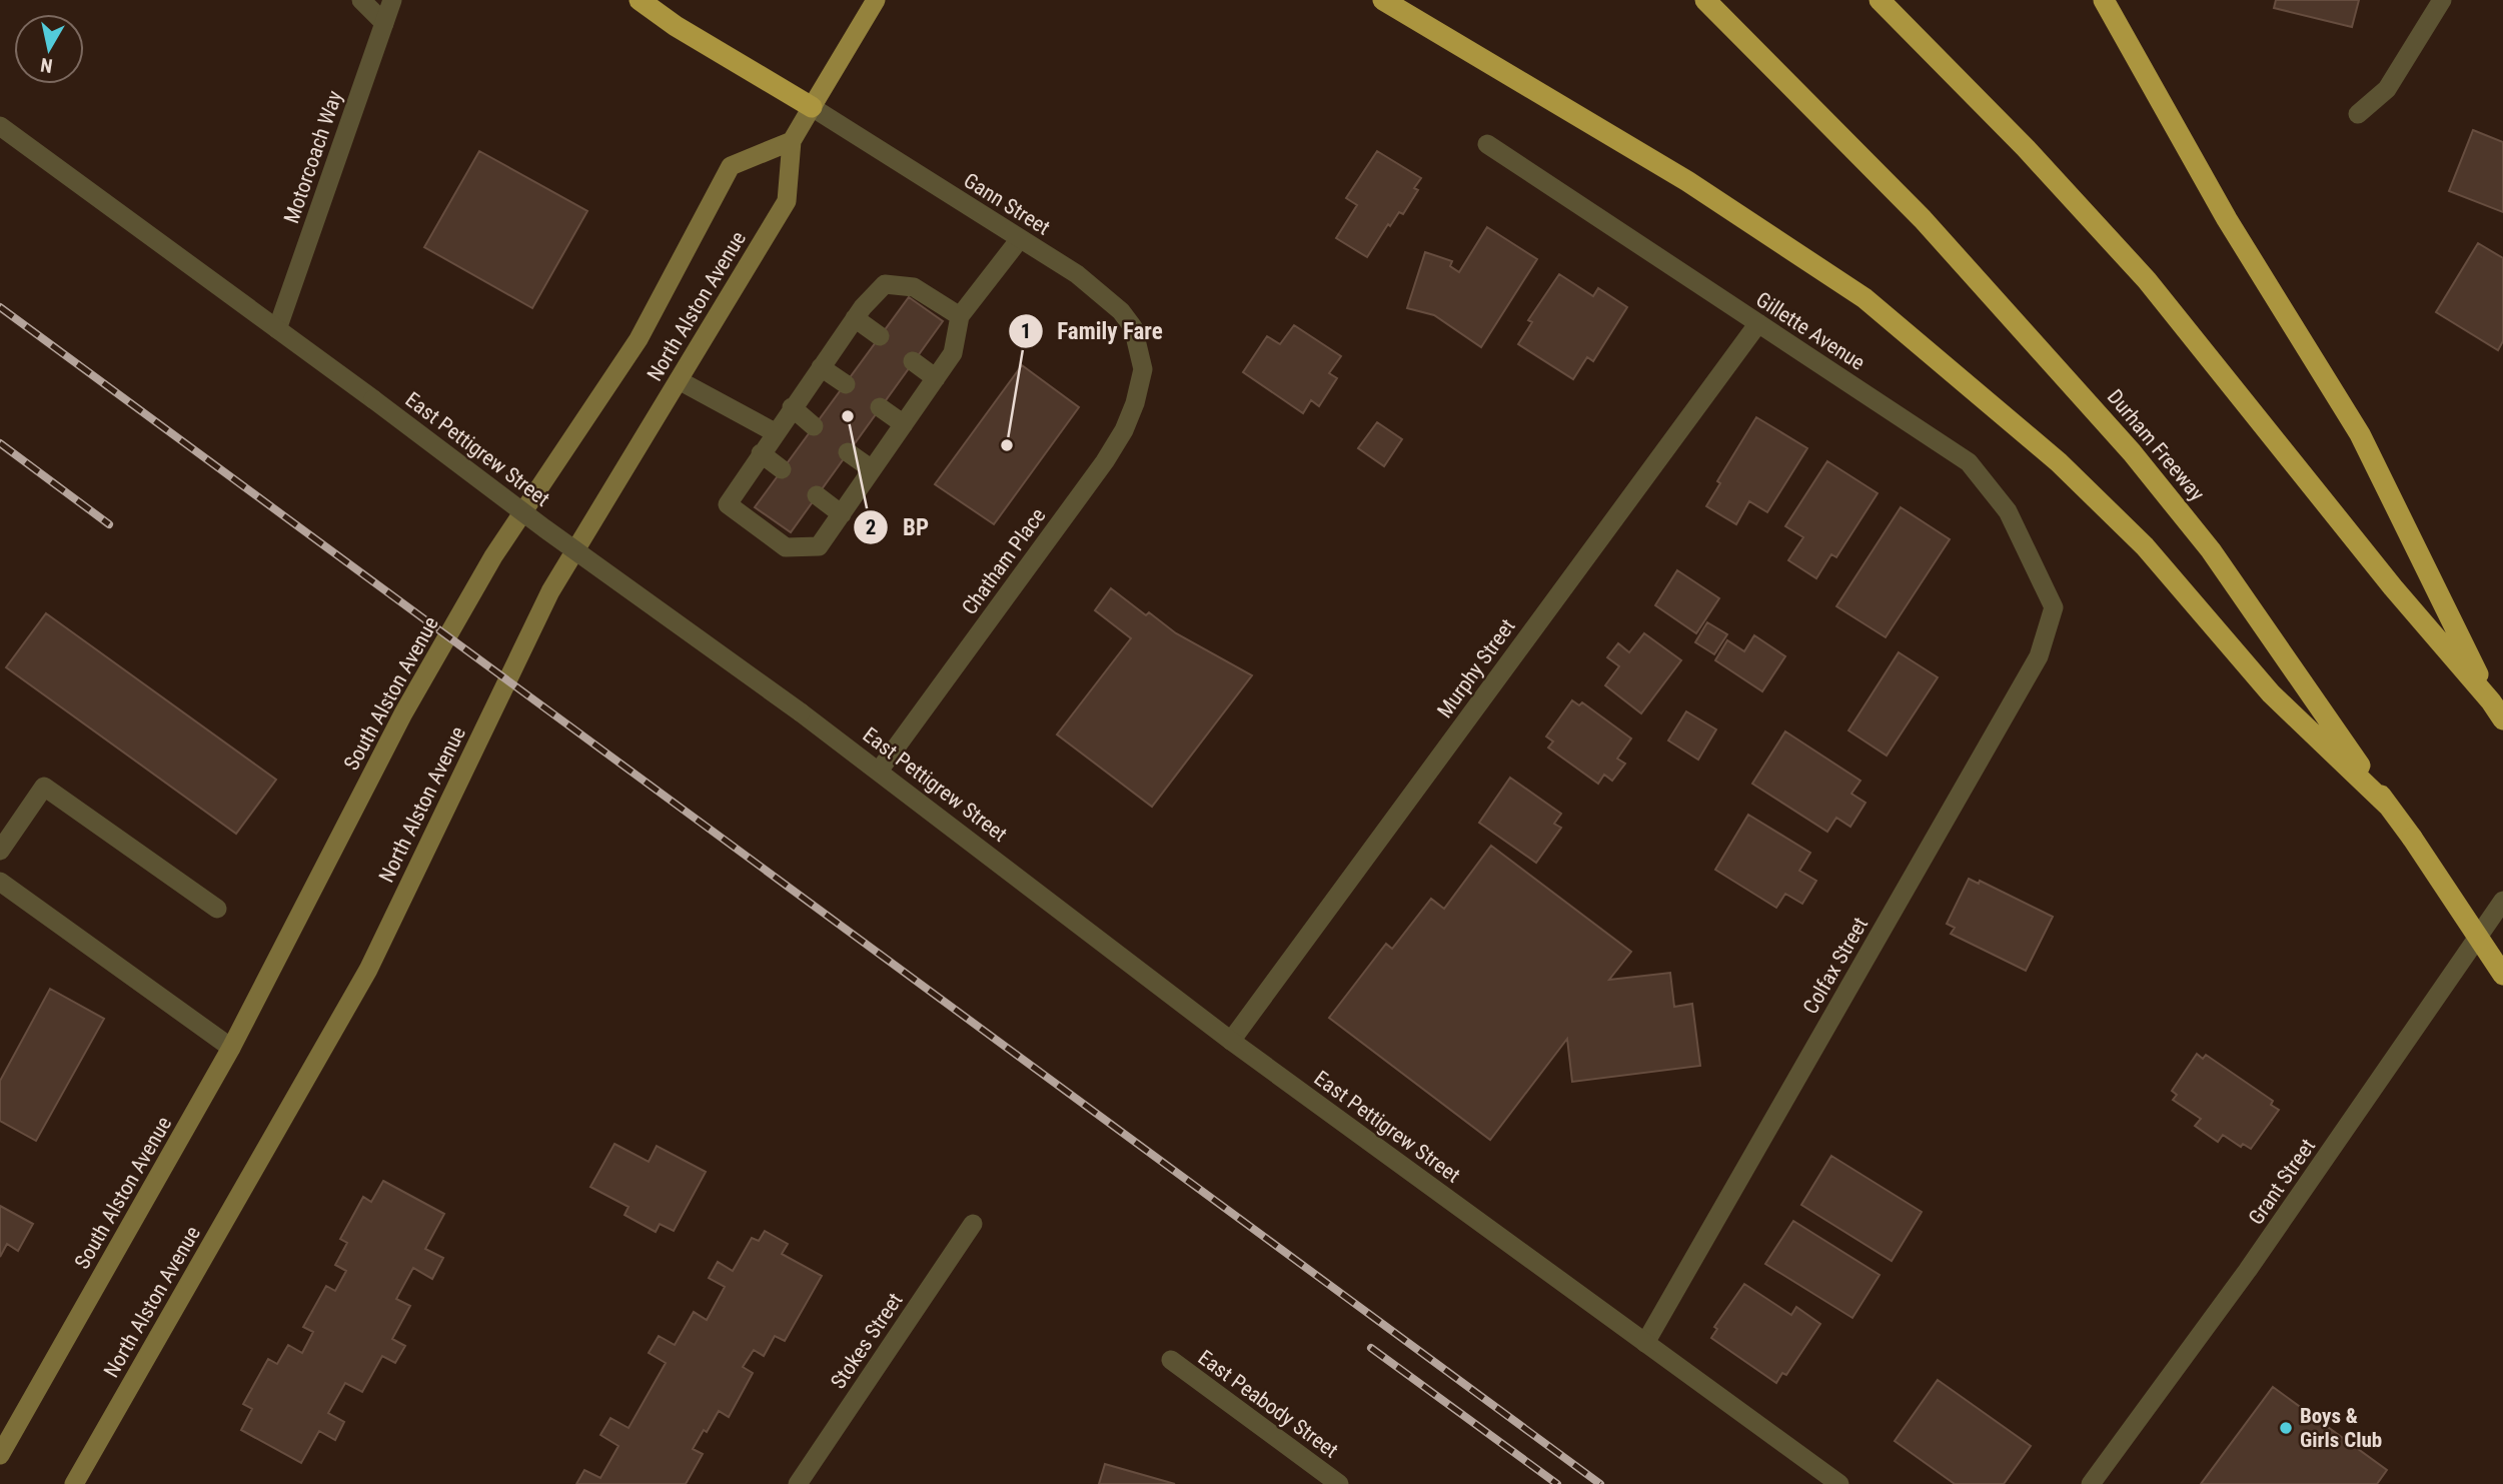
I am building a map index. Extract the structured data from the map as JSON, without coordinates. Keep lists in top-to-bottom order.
{
  "streets": {
    "highway": ["Durham Freeway"],
    "main road": ["North Alston Avenue", "South Alston Avenue"],
    "street": [
      "Motorcoach Way",
      "Gann Street",
      "Gillette Avenue",
      "East Pettigrew Street",
      "Chatham Place",
      "Murphy Street",
      "Colfax Street",
      "Grant Street",
      "Stokes Street",
      "East Peabody Street"
    ]
  },
  "crossings": [
    ["Motorcoach Way", "East Pettigrew Street"],
    ["Gann Street", "Chatham Place"],
    ["North Alston Avenue", "South Alston Avenue"],
    ["Gillette Avenue", "Murphy Street"],
    ["Gillette Avenue", "Colfax Street"],
    ["East Pettigrew Street", "Chatham Place"],
    ["East Pettigrew Street", "Murphy Street"],
    ["East Pettigrew Street", "Colfax Street"]
  ],
  "places": ["BP", "Family Fare", "Boys & Girls Club"],
  "north": "bottom"
}
